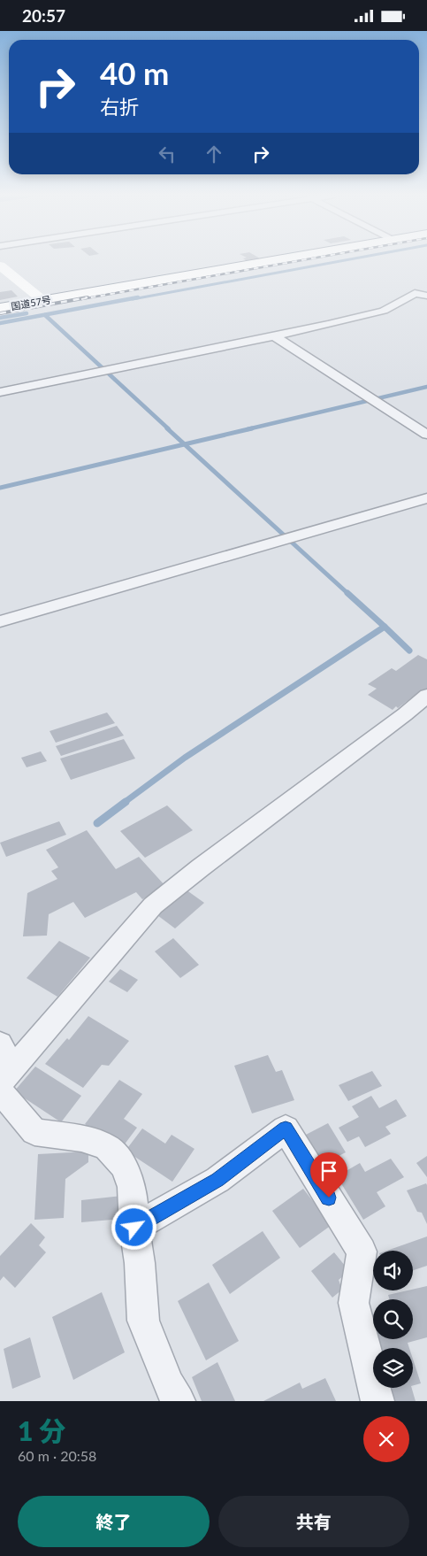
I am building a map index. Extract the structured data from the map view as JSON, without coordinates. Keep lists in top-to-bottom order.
{
  "streets": {
    "main road": ["国道57号"]
  },
  "page": {
    "status": "20:57",
    "turn": ["40 m", "右折"],
    "heading": ["1 分", "60 m · 20:58"],
    "buttons": ["終了", "共有"]
  }
}
